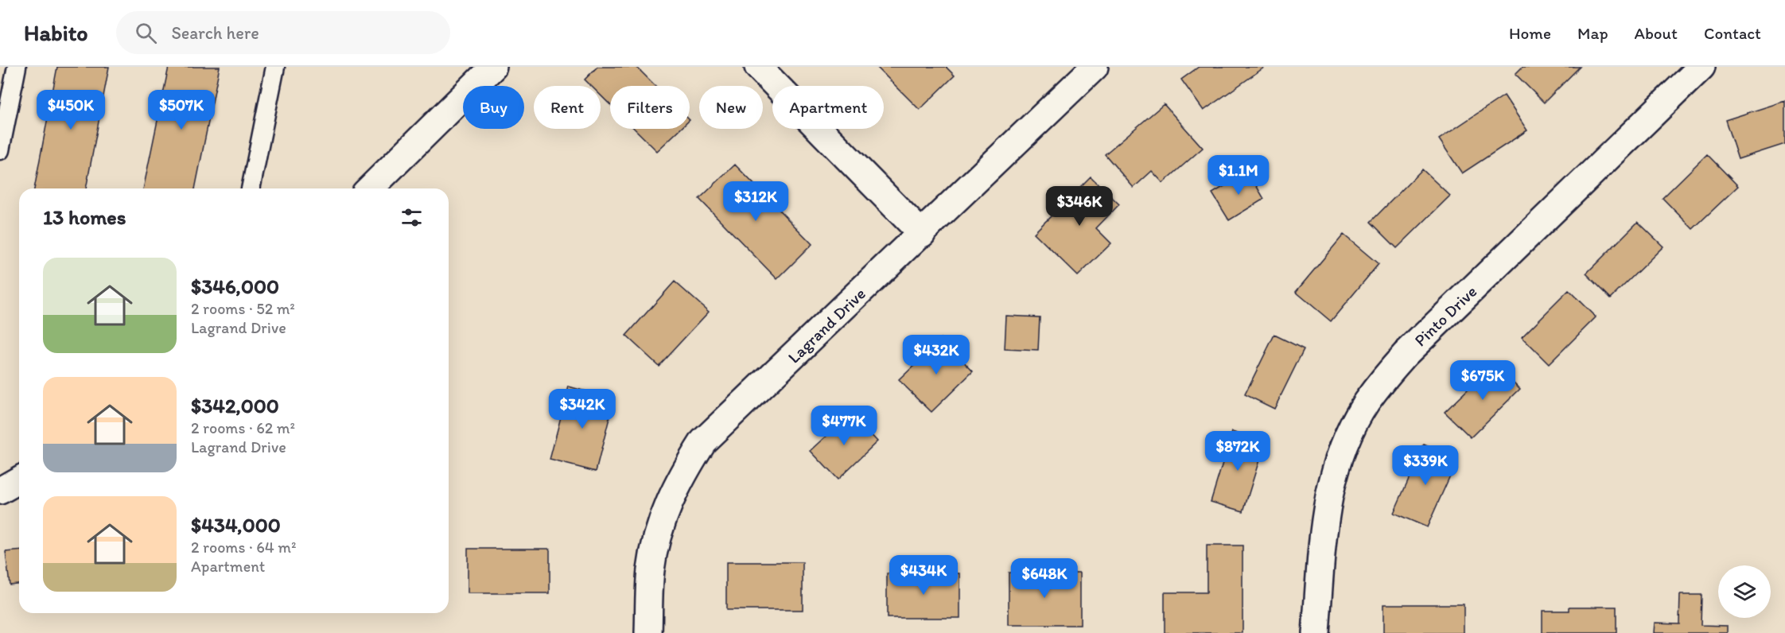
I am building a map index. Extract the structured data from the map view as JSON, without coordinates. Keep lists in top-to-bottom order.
{
  "streets": {
    "street": ["Pinto Drive", "Lagrand Drive"]
  },
  "page": {
    "header": "Habito",
    "search": "Search here",
    "nav": [
      "Home",
      "Map",
      "About",
      "Contact"
    ],
    "chip": [
      "Buy",
      "Rent",
      "Filters",
      "New",
      "Apartment"
    ],
    "price": [
      "$450K",
      "$507K",
      "$1.1M",
      "$312K",
      "$346K",
      "$432K",
      "$675K",
      "$342K",
      "$477K",
      "$872K",
      "$339K",
      "$434K",
      "$648K"
    ],
    "heading": "13 homes",
    "list": [
      {
        "name": "$346,000",
        "note": "2 rooms · 52 m² · Lagrand Drive"
      },
      {
        "name": "$342,000",
        "note": "2 rooms · 62 m² · Lagrand Drive"
      },
      {
        "name": "$434,000",
        "note": "2 rooms · 64 m² · Apartment"
      }
    ]
  }
}
